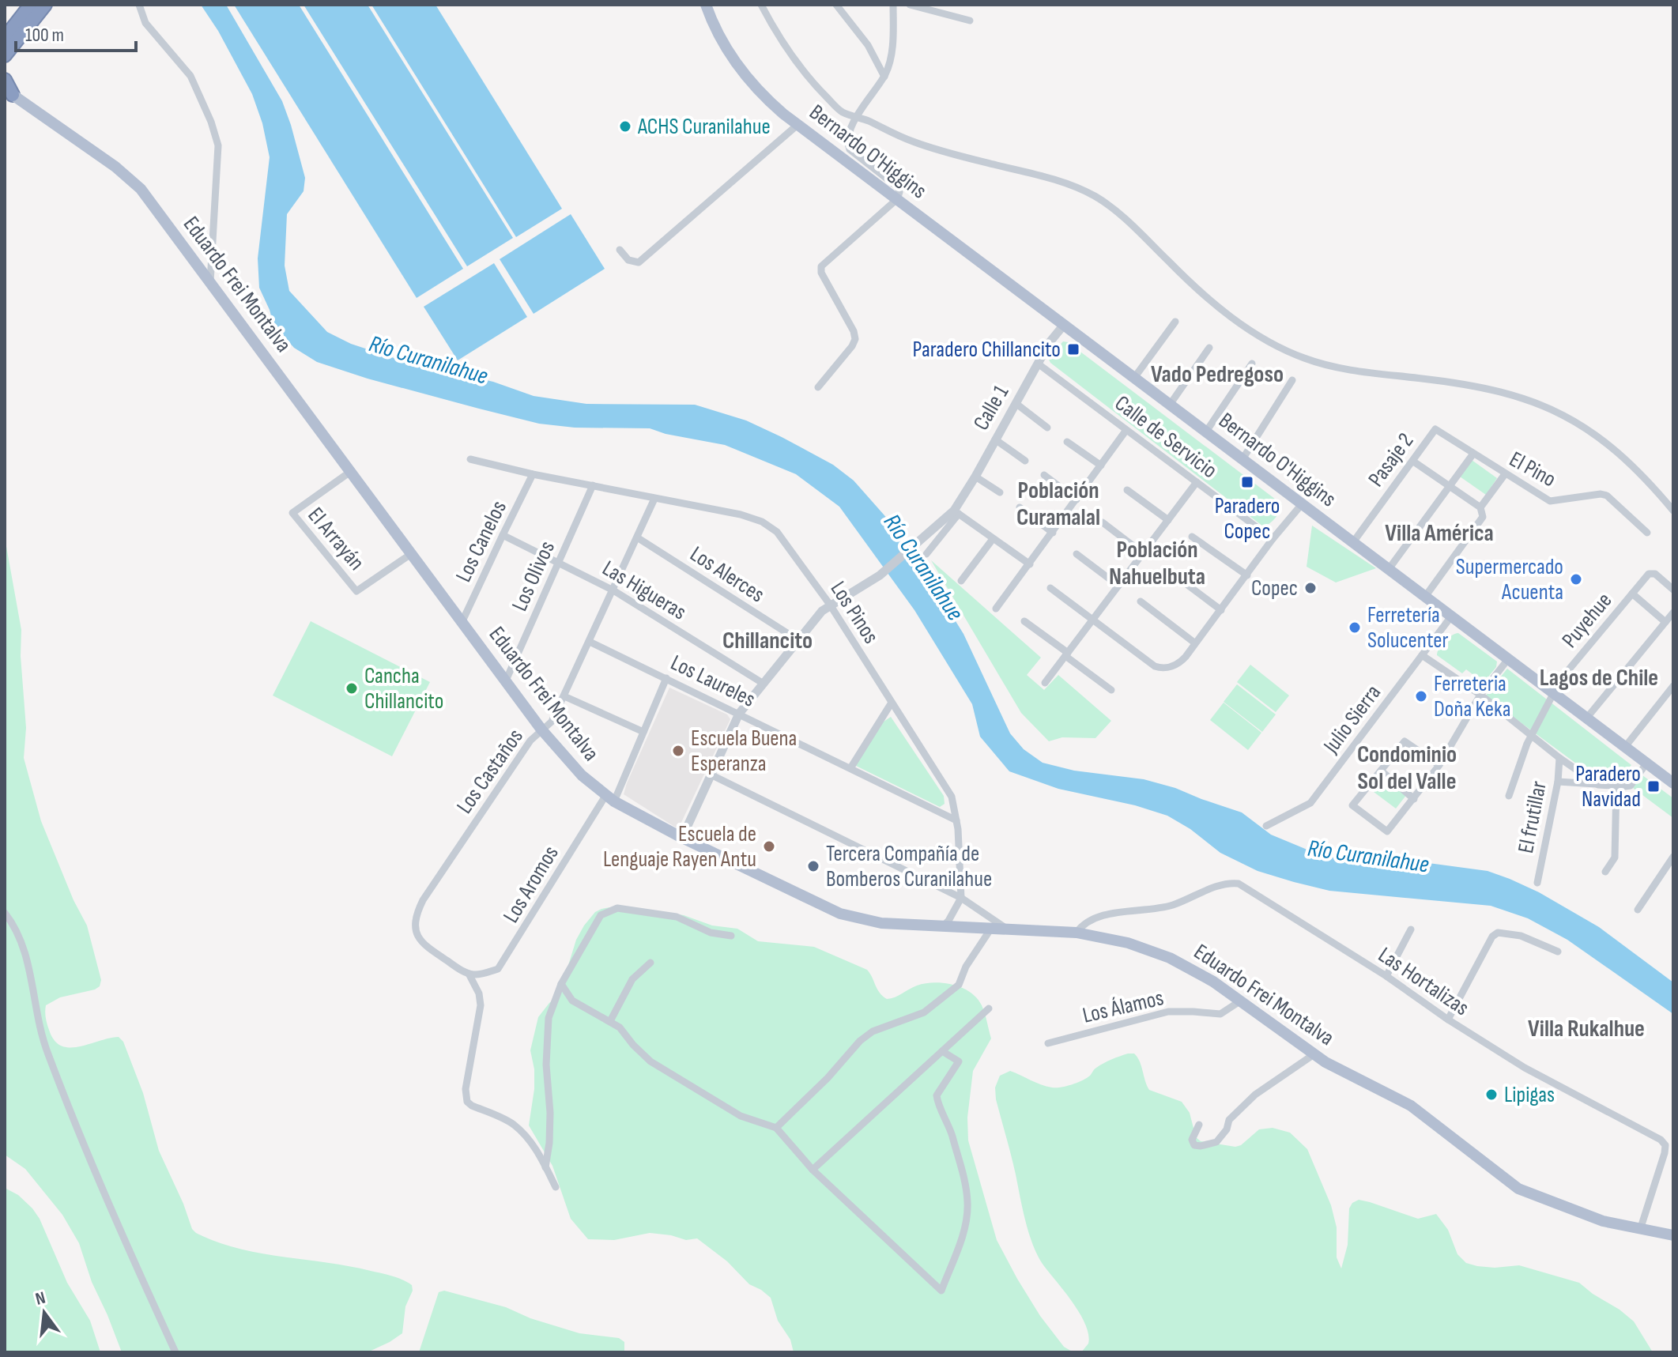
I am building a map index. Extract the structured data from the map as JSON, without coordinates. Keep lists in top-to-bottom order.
{
  "streets": {
    "main road": ["Bernardo O'Higgins", "Eduardo Frei Montalva"],
    "street": [
      "Calle 1",
      "Calle de Servicio",
      "Pasaje 2",
      "El Pino",
      "El Arrayán",
      "Los Canelos",
      "Los Alerces",
      "Los Olivos",
      "Las Higueras",
      "Los Pinos",
      "Puyehue",
      "Los Laureles",
      "Julio Sierra",
      "Los Castaños",
      "El frutillar",
      "Los Aromos",
      "Las Hortalizas",
      "Los Álamos"
    ]
  },
  "crossings": [
    ["Bernardo O'Higgins", "Calle 1"],
    ["Bernardo O'Higgins", "Pasaje 2"],
    ["Bernardo O'Higgins", "Puyehue"],
    ["Bernardo O'Higgins", "Julio Sierra"],
    ["Eduardo Frei Montalva", "Calle 1"],
    ["Eduardo Frei Montalva", "El Arrayán"],
    ["Eduardo Frei Montalva", "Los Canelos"],
    ["Eduardo Frei Montalva", "Los Olivos"],
    ["Eduardo Frei Montalva", "Los Castaños"],
    ["Eduardo Frei Montalva", "Los Aromos"],
    ["Eduardo Frei Montalva", "Las Hortalizas"],
    ["Eduardo Frei Montalva", "Los Álamos"],
    ["Calle 1", "Calle de Servicio"],
    ["Calle 1", "Los Alerces"],
    ["Calle 1", "Las Higueras"],
    ["Calle 1", "Los Pinos"],
    ["Calle 1", "Los Laureles"],
    ["Pasaje 2", "El Pino"],
    ["Los Canelos", "Las Higueras"],
    ["Los Canelos", "Los Pinos"],
    ["Los Alerces", "Los Castaños"],
    ["Los Olivos", "Las Higueras"],
    ["Los Olivos", "Los Pinos"],
    ["Las Higueras", "Los Castaños"],
    ["Los Pinos", "Los Laureles"],
    ["Los Pinos", "Los Castaños"],
    ["Los Laureles", "Los Castaños"],
    ["Los Laureles", "Los Aromos"],
    ["Los Castaños", "Los Aromos"]
  ],
  "districts": [
    "Vado Pedregoso",
    "Población Curamalal",
    "Villa América",
    "Población Nahuelbuta",
    "Chillancito",
    "Lagos de Chile",
    "Condominio Sol del Valle",
    "Villa Rukalhue"
  ],
  "water": ["Río Curanilahue"],
  "places": {
    "other": [
      "ACHS Curanilahue",
      "Supermercado Acuenta",
      "Copec",
      "Ferretería Solucenter",
      "Cancha Chillancito",
      "Ferreteria Doña Keka",
      "Escuela Buena Esperanza",
      "Escuela de Lenguaje Rayen Antu",
      "Tercera Compañía de Bomberos Curanilahue",
      "Lipigas"
    ],
    "transit": ["Paradero Chillancito", "Paradero Copec", "Paradero Navidad"]
  },
  "scale_bar": "100 m",
  "north": "top"
}
